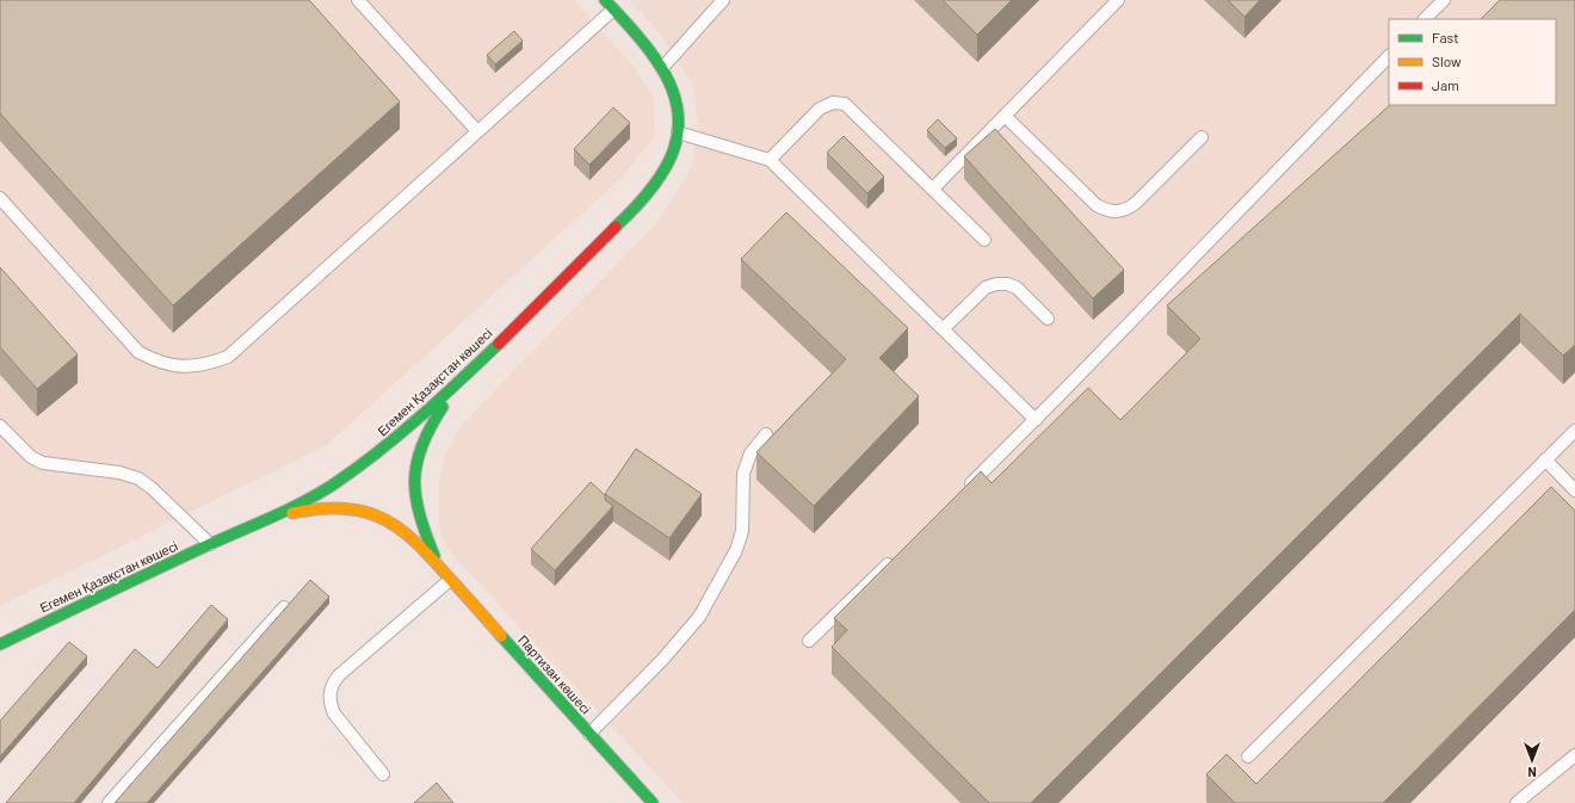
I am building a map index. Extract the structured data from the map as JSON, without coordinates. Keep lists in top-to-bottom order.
{
  "streets": {
    "street": ["Егемен Қазақстан көшесі", "Партизан көшесі"]
  },
  "legend": ["Fast", "Slow", "Jam"],
  "north": "bottom"
}
